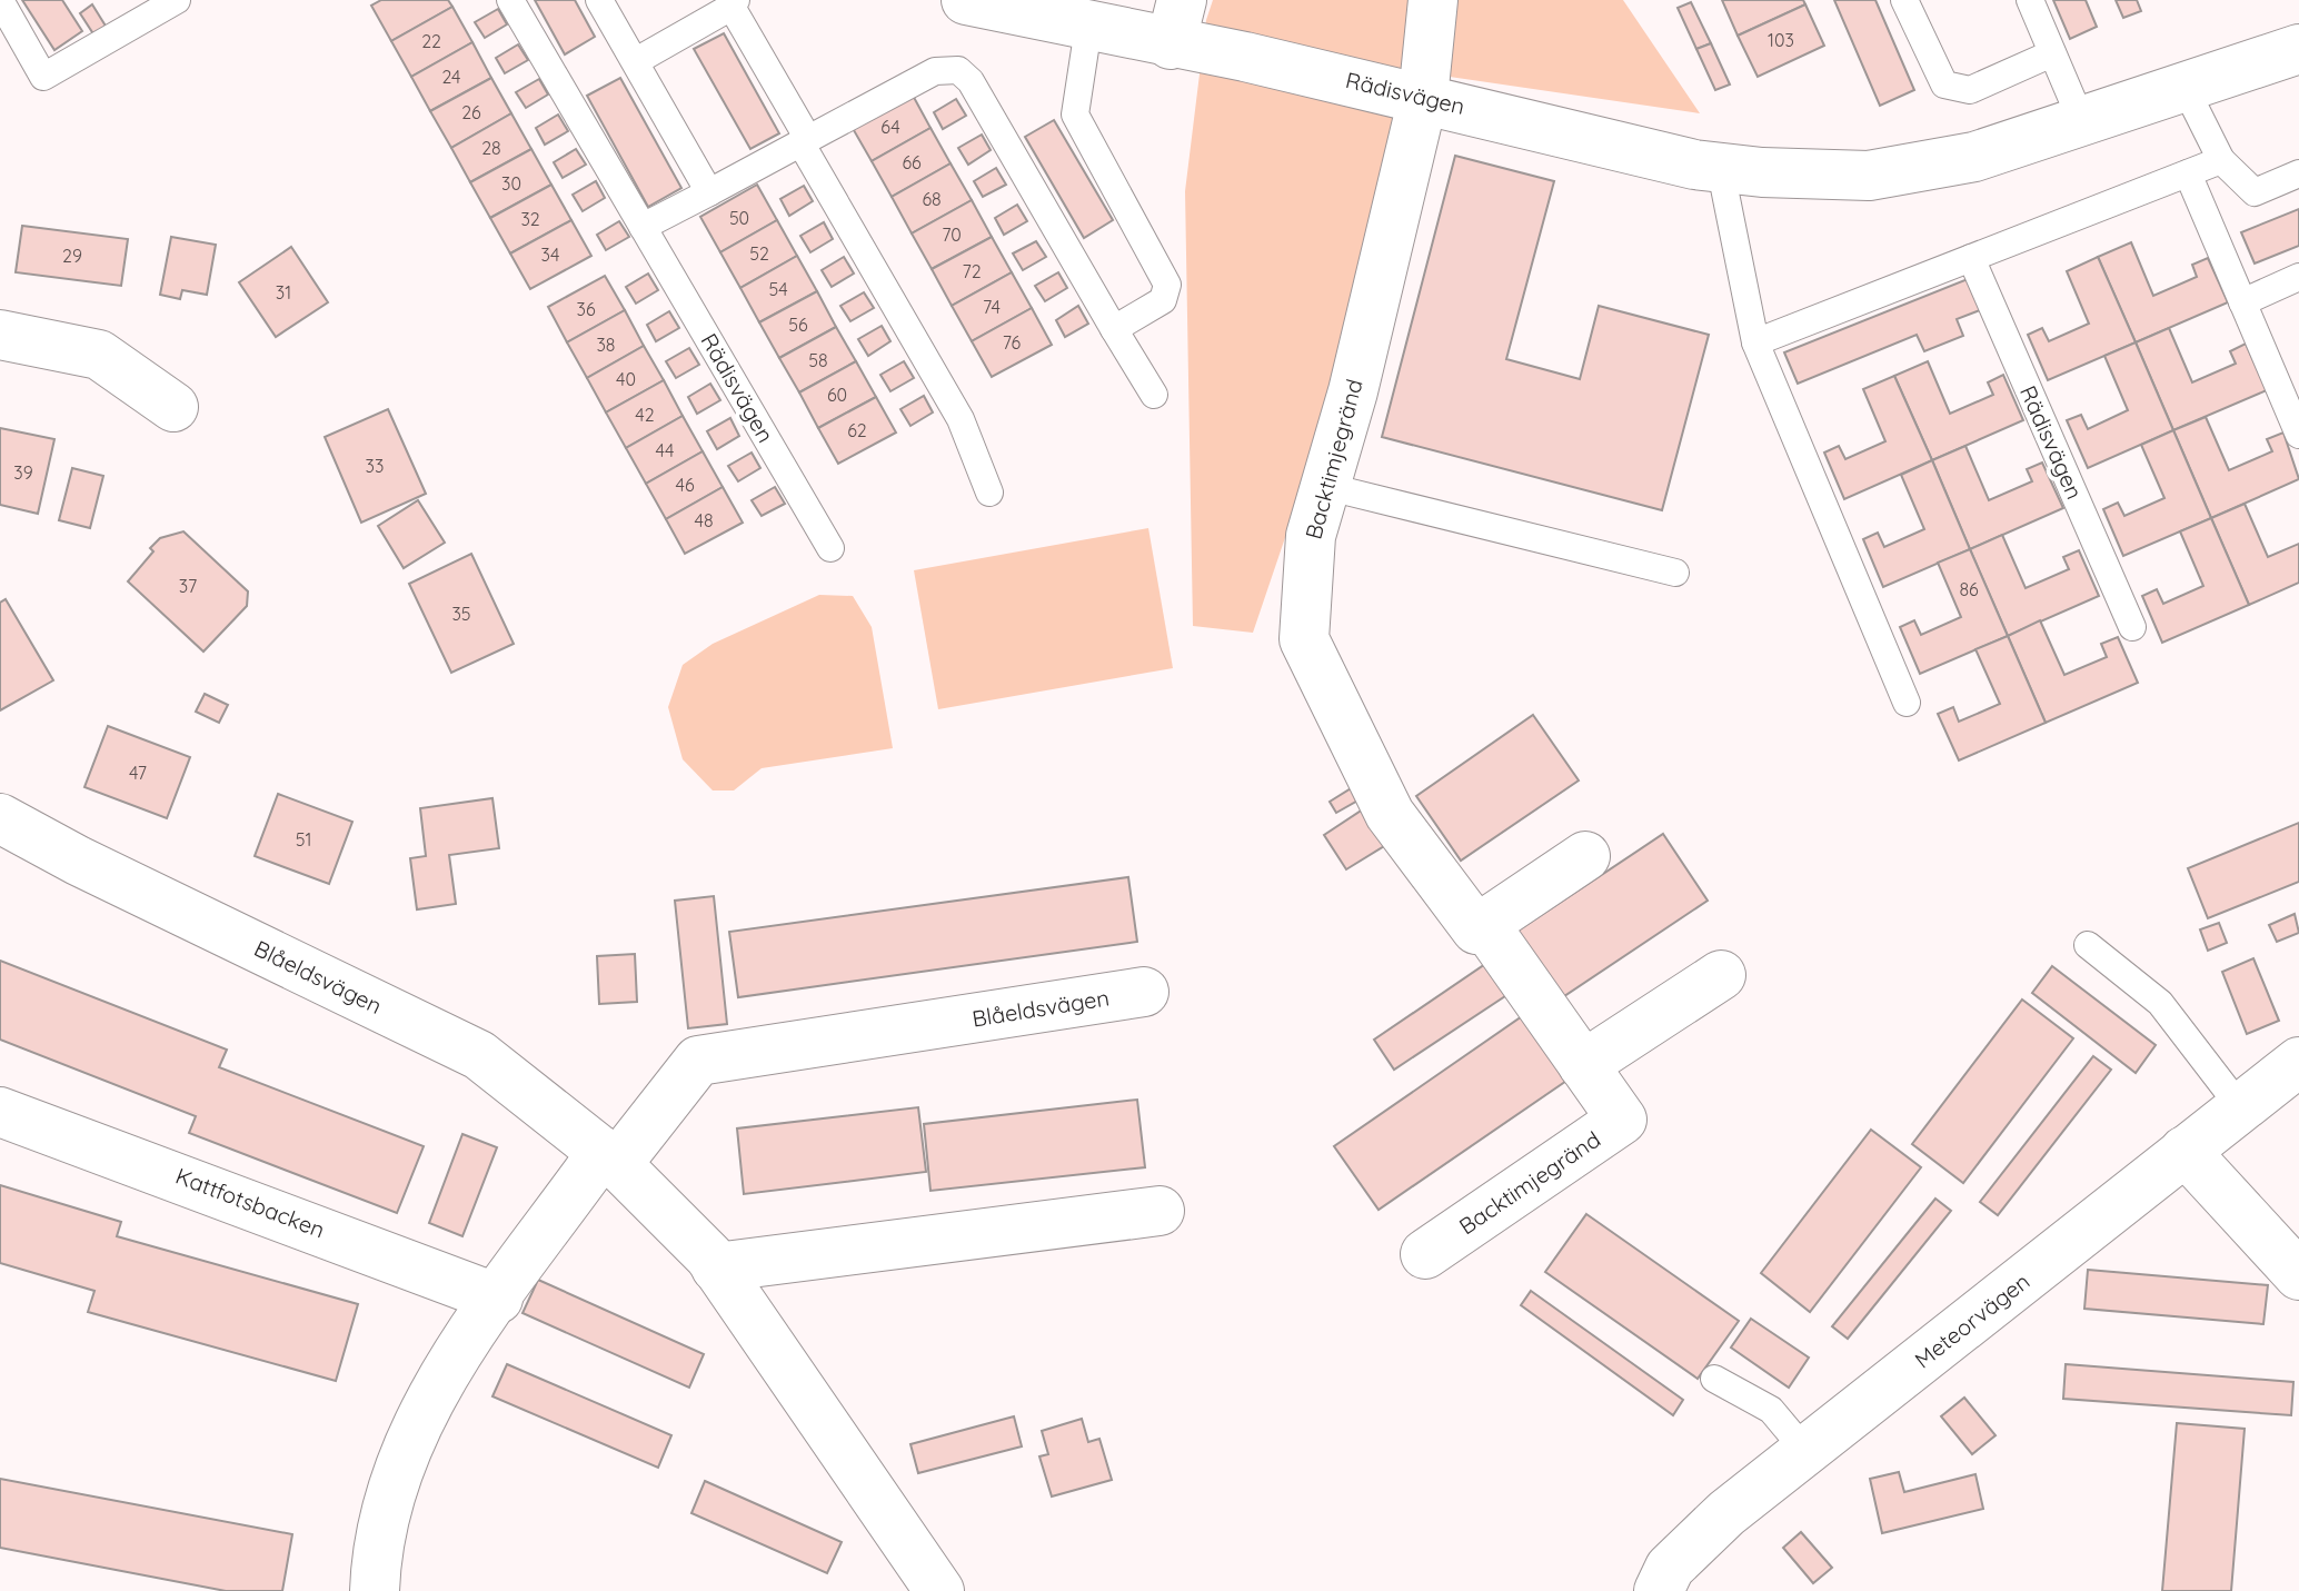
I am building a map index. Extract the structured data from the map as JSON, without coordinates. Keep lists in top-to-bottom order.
{
  "streets": {
    "street": [
      "Rädisvägen",
      "Backtimjegränd",
      "Blåeldsvägen",
      "Kattfotsbacken",
      "Meteorvägen"
    ]
  },
  "crossings": [
    ["Rädisvägen", "Backtimjegränd"]
  ],
  "house_numbers": [
    "103",
    "22",
    "24",
    "26",
    "64",
    "28",
    "66",
    "30",
    "68",
    "50",
    "32",
    "70",
    "52",
    "34",
    "29",
    "72",
    "54",
    "31",
    "74",
    "36",
    "56",
    "76",
    "38",
    "58",
    "40",
    "60",
    "42",
    "62",
    "44",
    "33",
    "39",
    "46",
    "48",
    "37",
    "86",
    "35",
    "47",
    "51"
  ]
}
